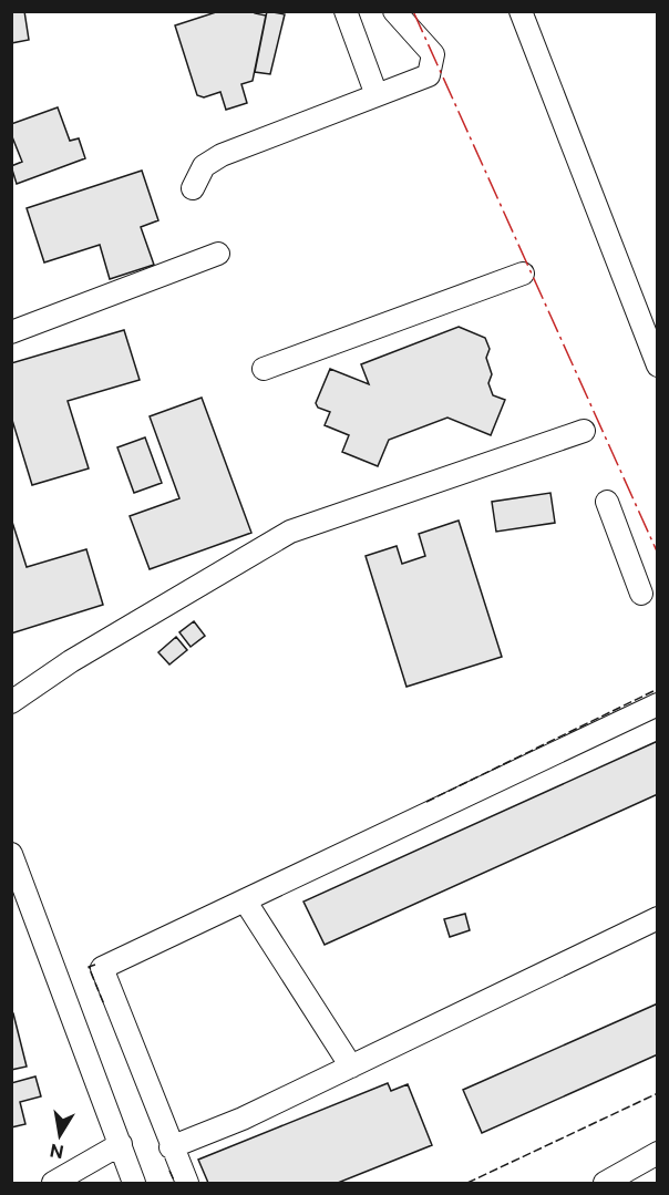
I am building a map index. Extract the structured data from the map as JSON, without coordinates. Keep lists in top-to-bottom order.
{
  "north": "bottom"
}
